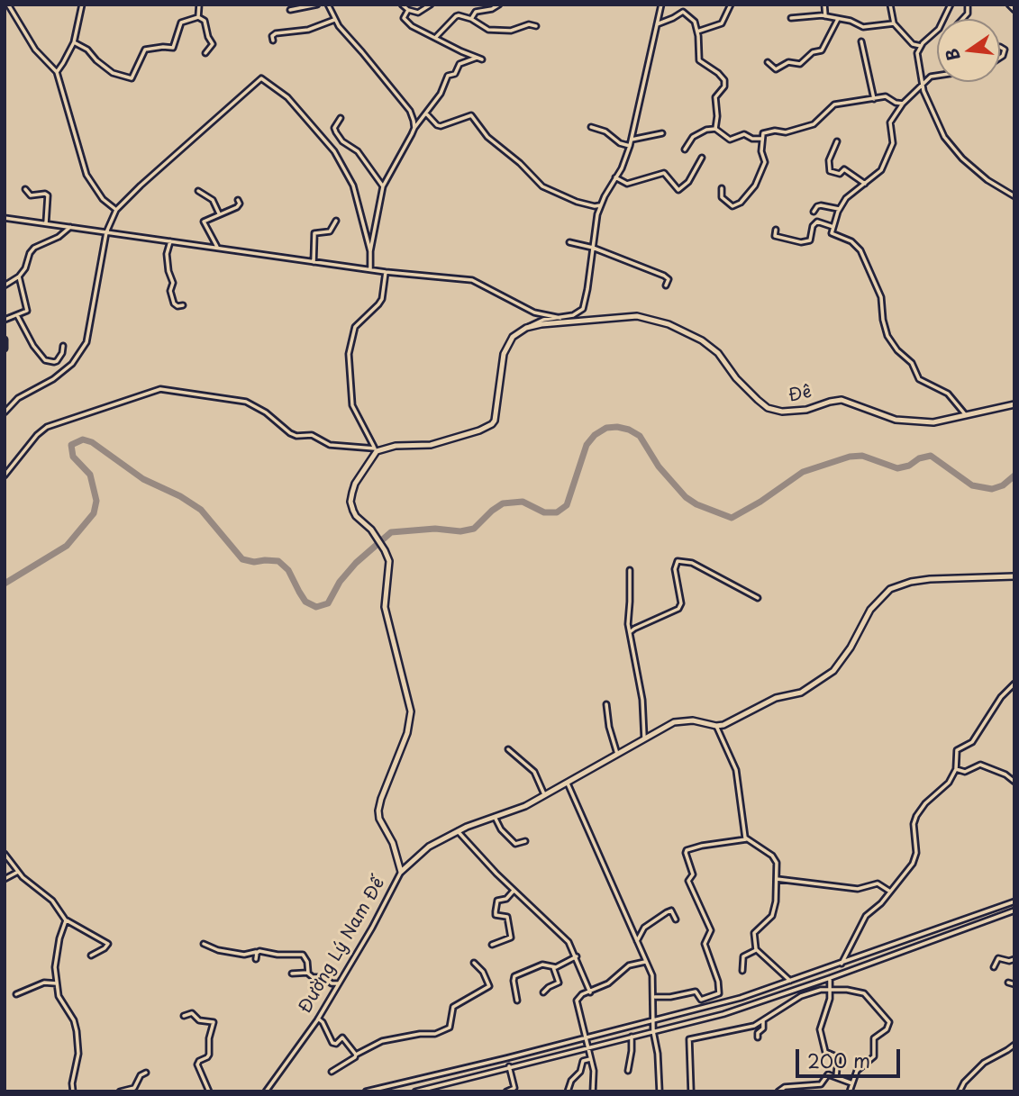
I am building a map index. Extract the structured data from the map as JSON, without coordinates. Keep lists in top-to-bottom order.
{
  "streets": {
    "main road": ["Đê", "Đường Lý Nam Đế"]
  },
  "scale_bar": "200 m",
  "north": "left"
}
